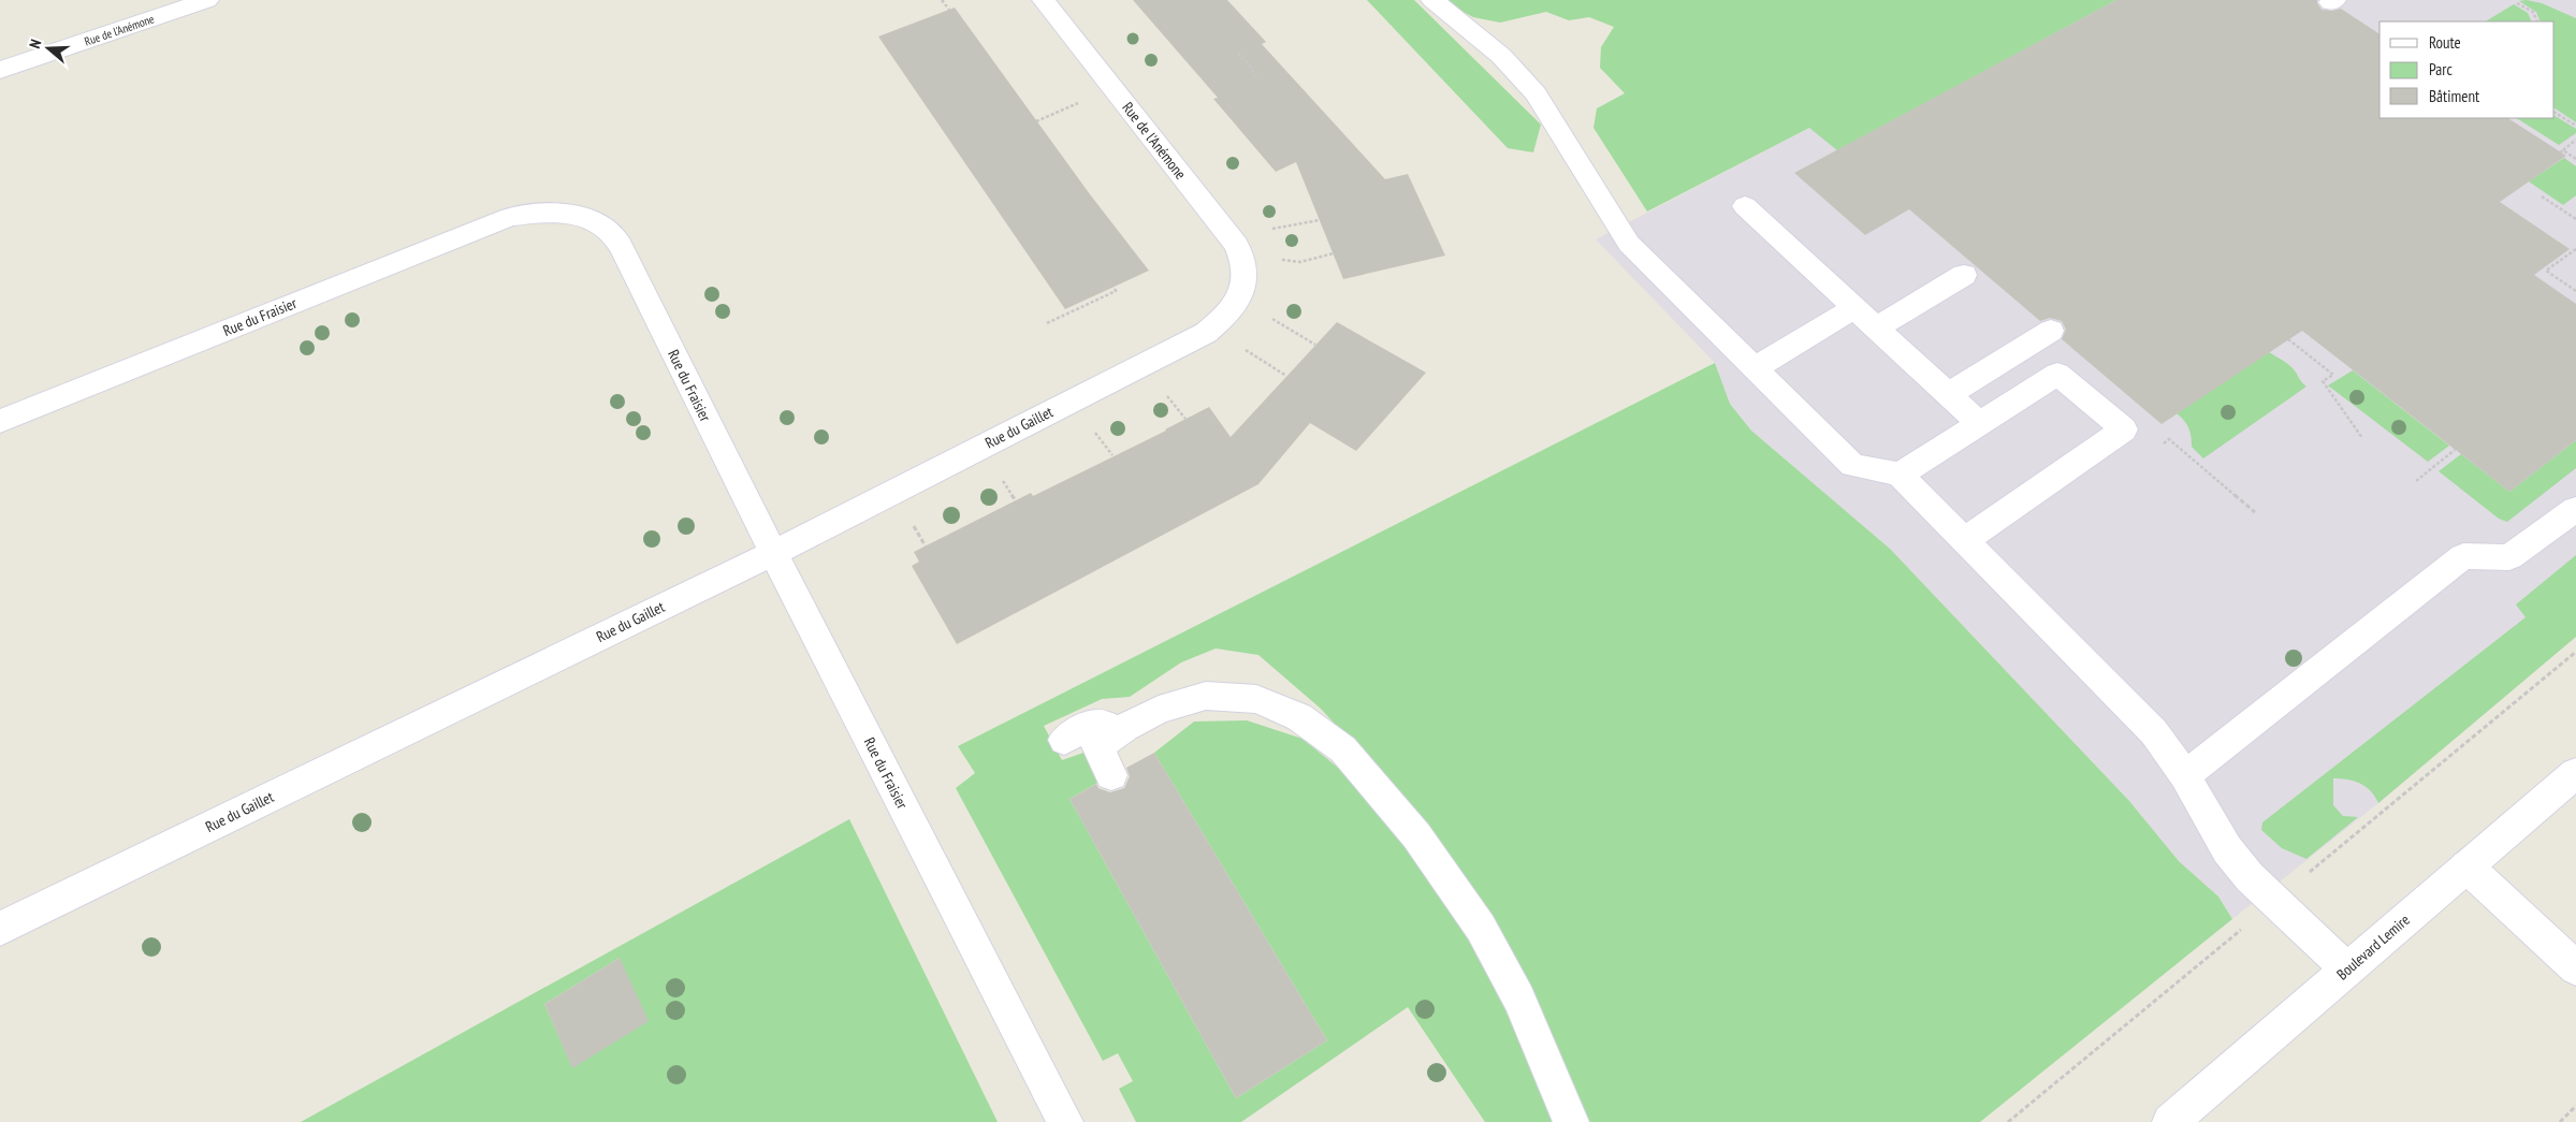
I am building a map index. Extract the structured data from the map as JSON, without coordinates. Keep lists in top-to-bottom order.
{
  "streets": {
    "street": [
      "Rue de l'Anémone",
      "Rue du Fraisier",
      "Rue du Gaillet",
      "Boulevard Lemire"
    ]
  },
  "crossings": [
    ["Rue de l'Anémone", "Rue du Gaillet"],
    ["Rue du Fraisier", "Rue du Gaillet"]
  ],
  "legend": ["Route", "Parc", "Bâtiment"],
  "north": "left"
}
